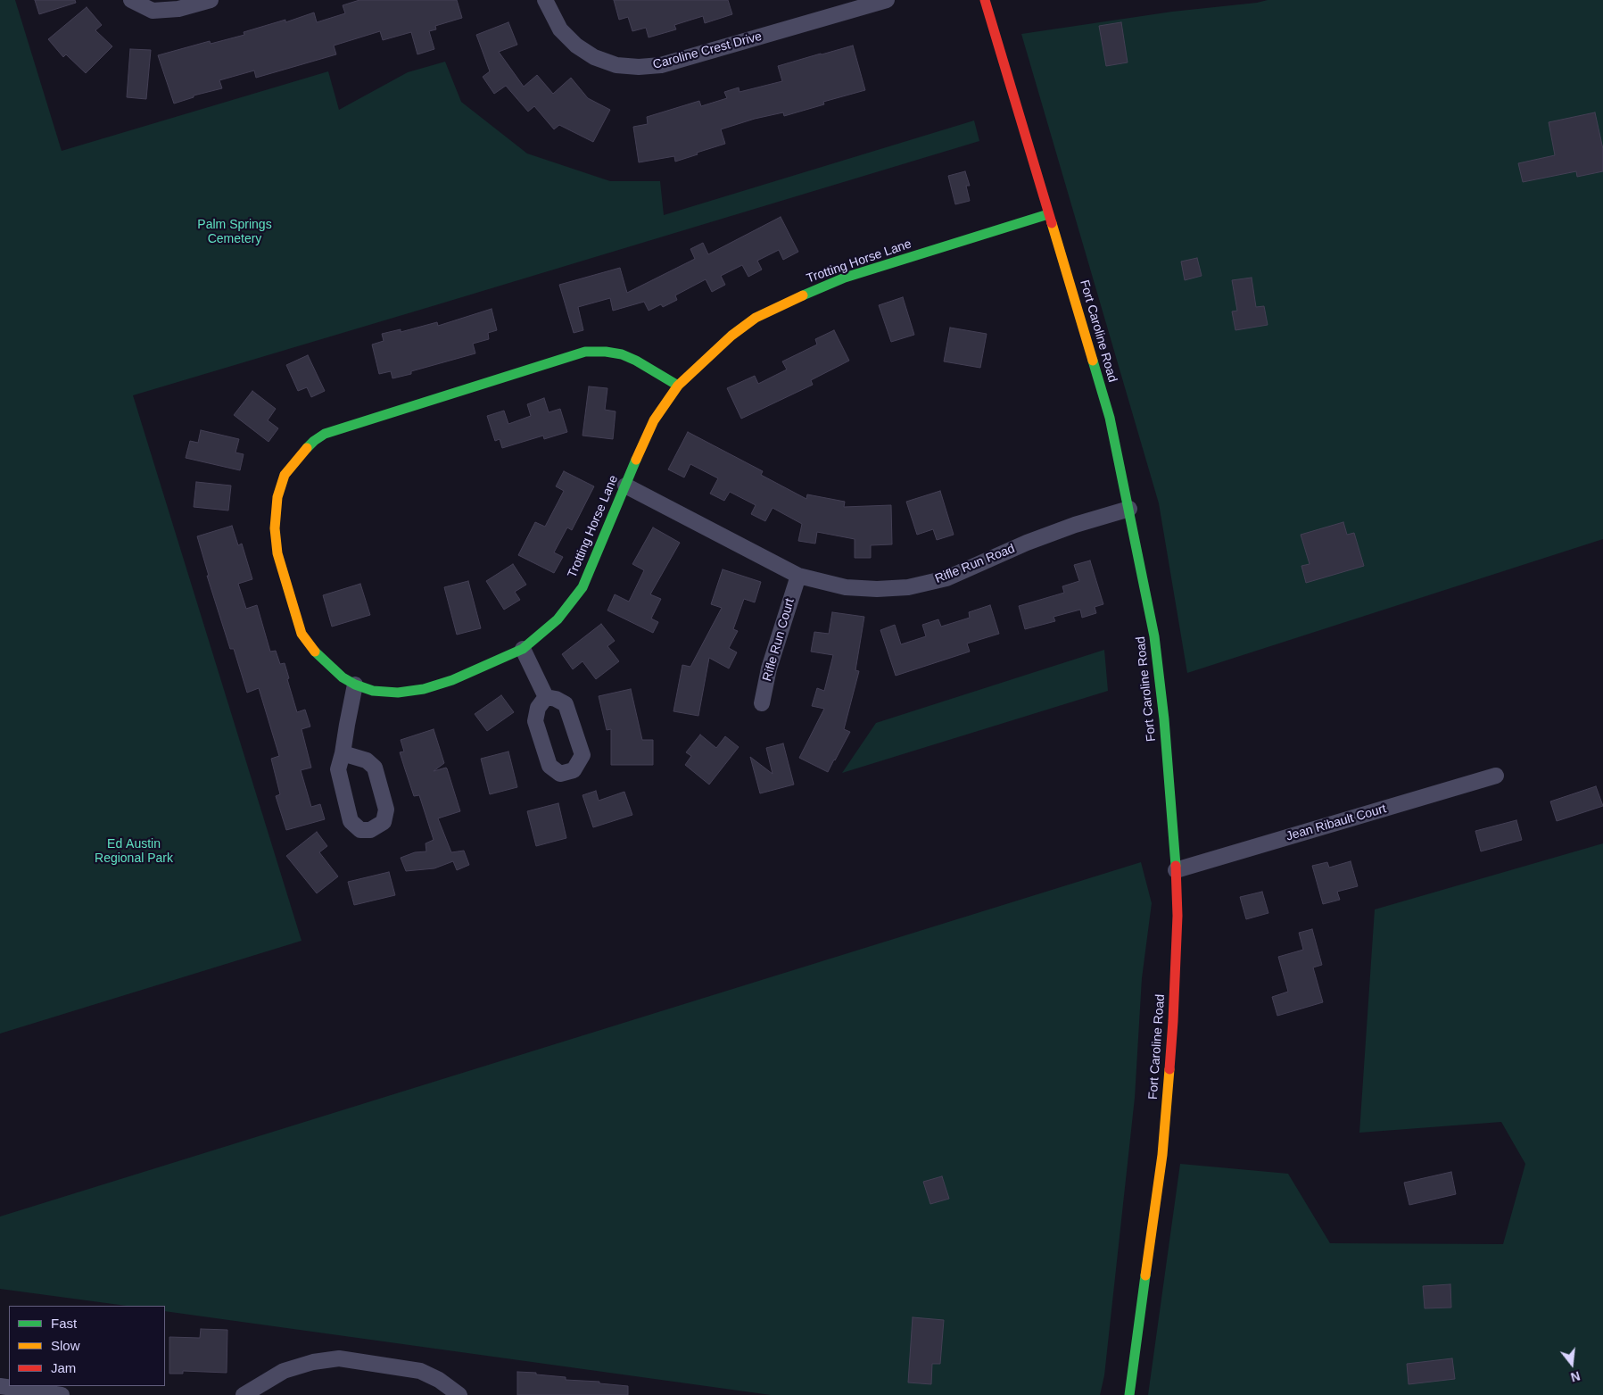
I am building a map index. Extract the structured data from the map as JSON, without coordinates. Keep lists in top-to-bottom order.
{
  "streets": {
    "street": [
      "Caroline Crest Drive",
      "Trotting Horse Lane",
      "Fort Caroline Road",
      "Rifle Run Road",
      "Rifle Run Court",
      "Jean Ribault Court"
    ]
  },
  "crossings": [
    ["Trotting Horse Lane", "Fort Caroline Road"],
    ["Trotting Horse Lane", "Rifle Run Road"],
    ["Fort Caroline Road", "Rifle Run Road"],
    ["Fort Caroline Road", "Jean Ribault Court"],
    ["Rifle Run Road", "Rifle Run Court"]
  ],
  "parks": ["Palm Springs Cemetery", "Ed Austin Regional Park"],
  "legend": ["Fast", "Slow", "Jam"],
  "north": "bottom"
}
